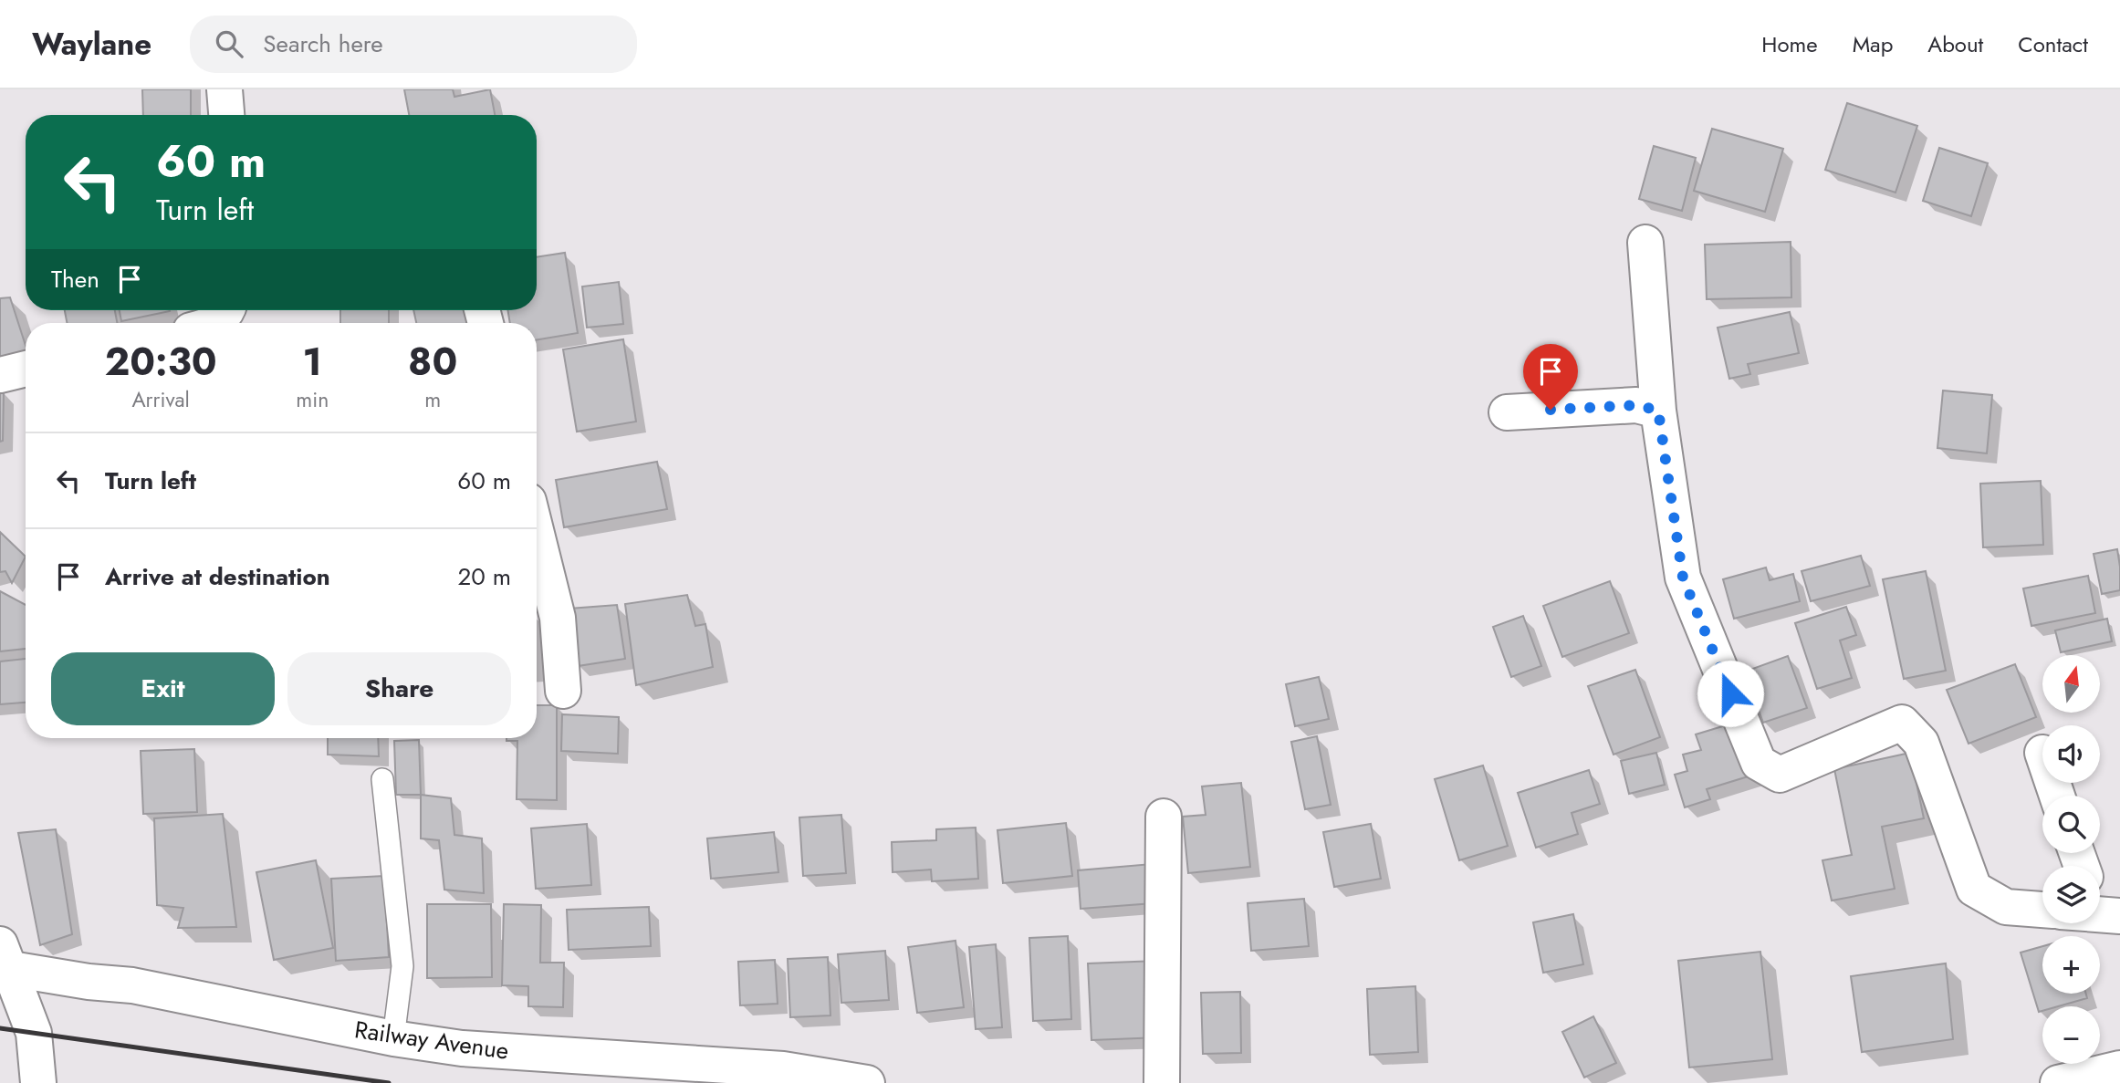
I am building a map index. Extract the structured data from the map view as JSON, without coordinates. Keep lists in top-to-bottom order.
{
  "streets": {
    "street": ["Railway Avenue"]
  },
  "north": "top",
  "page": {
    "header": "Waylane",
    "search": "Search here",
    "nav": [
      "Home",
      "Map",
      "About",
      "Contact"
    ],
    "turn": ["60 m", "Turn left"],
    "then": "Then",
    "eta": [
      "20:30",
      "Arrival",
      "1",
      "min",
      "80",
      "m"
    ],
    "list": [
      {
        "name": "Turn left",
        "value": "60 m"
      },
      {
        "name": "Arrive at destination",
        "value": "20 m"
      }
    ],
    "buttons": ["Exit", "Share"],
    "map_buttons": ["+", "−"]
  }
}
